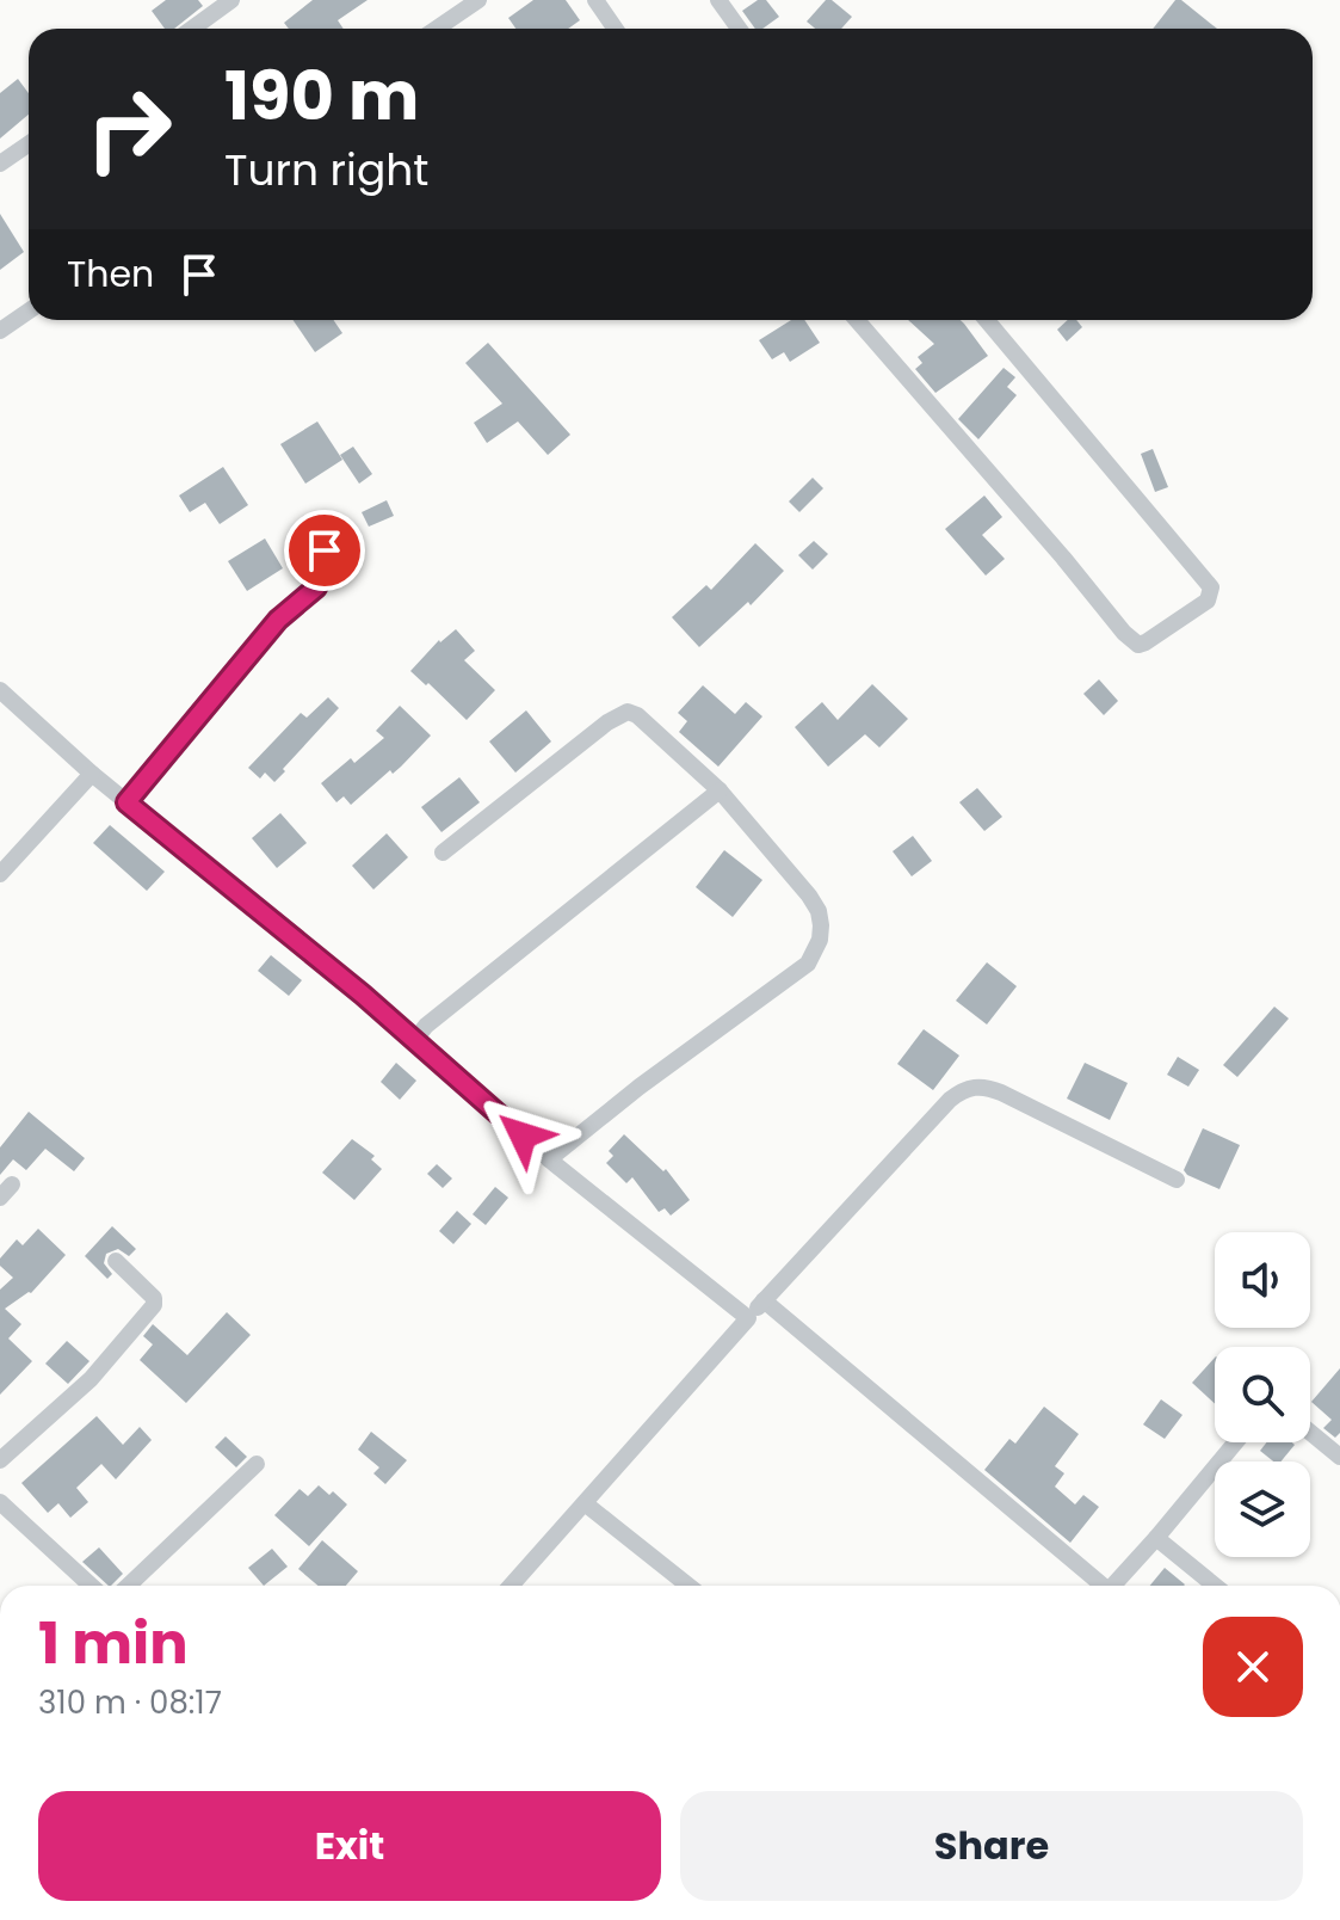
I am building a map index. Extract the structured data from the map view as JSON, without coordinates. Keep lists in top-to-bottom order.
{
  "page": {
    "turn": ["190 m", "Turn right"],
    "then": "Then",
    "heading": ["1 min", "310 m · 08:17"],
    "buttons": ["Exit", "Share"]
  }
}
